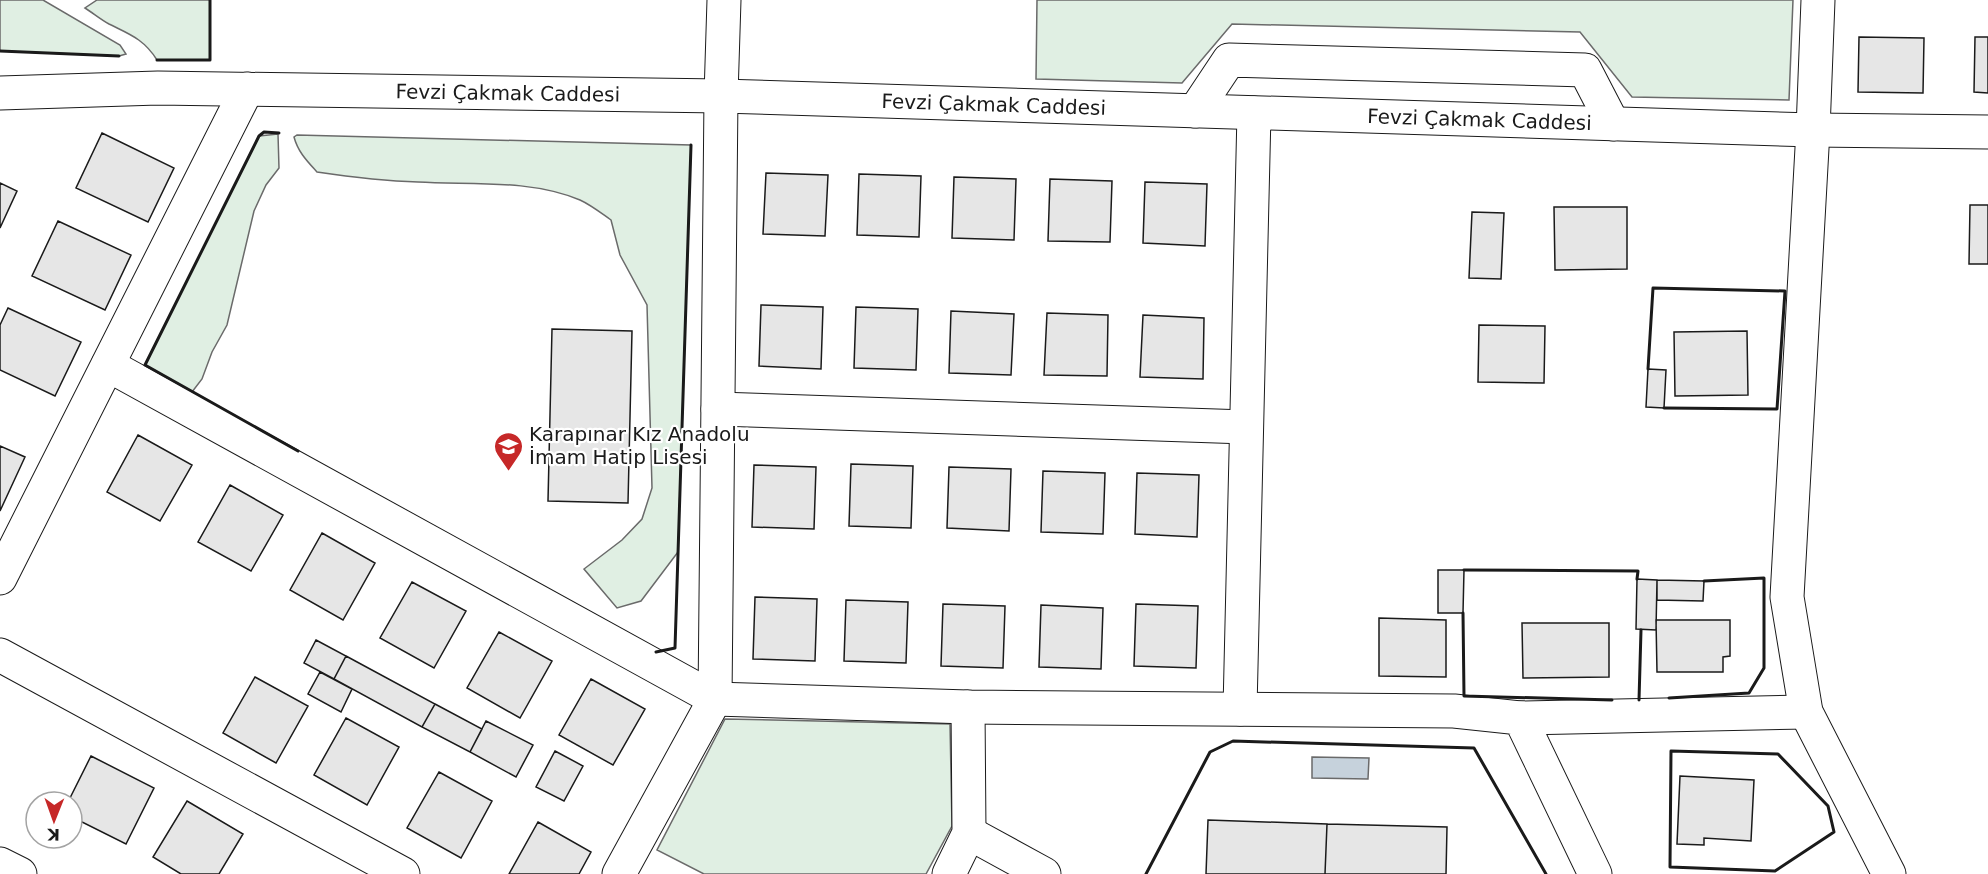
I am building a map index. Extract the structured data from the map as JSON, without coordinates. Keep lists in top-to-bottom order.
{
  "streets": {
    "main road": ["Fevzi Çakmak Caddesi"]
  },
  "places": {
    "school or university": ["Karapınar Kız Anadolu İmam Hatip Lisesi"]
  },
  "north": "bottom"
}
